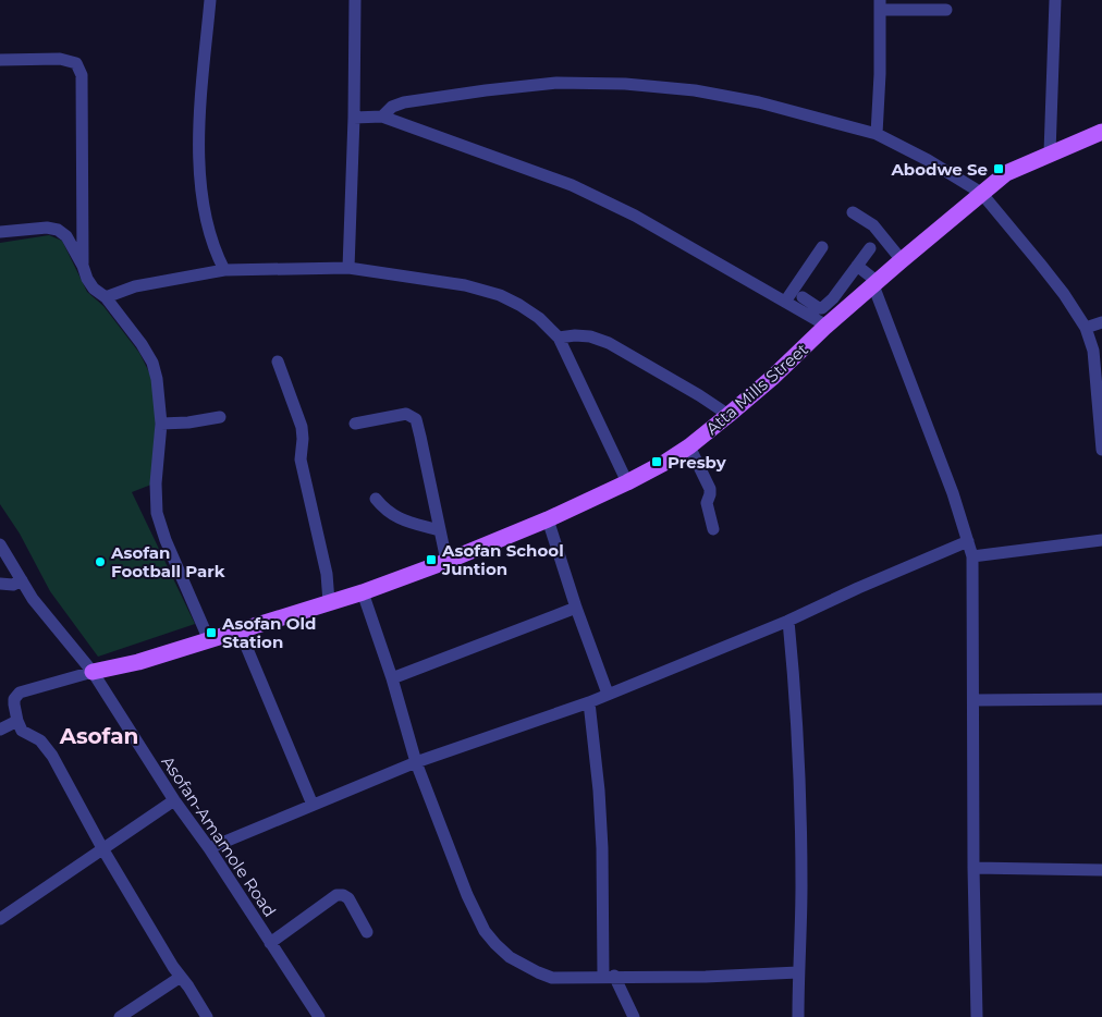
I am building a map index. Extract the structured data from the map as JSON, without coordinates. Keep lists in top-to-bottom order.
{
  "streets": {
    "main road": ["Atta Mills Street"],
    "street": ["Asofan-Amamole Road"]
  },
  "crossings": [
    ["Atta Mills Street", "Asofan-Amamole Road"]
  ],
  "districts": ["Asofan"],
  "places": {
    "transit": [
      "Abodwe Se",
      "Presby",
      "Asofan School Juntion",
      "Asofan Old Station"
    ],
    "other": ["Asofan Football Park"]
  }
}
